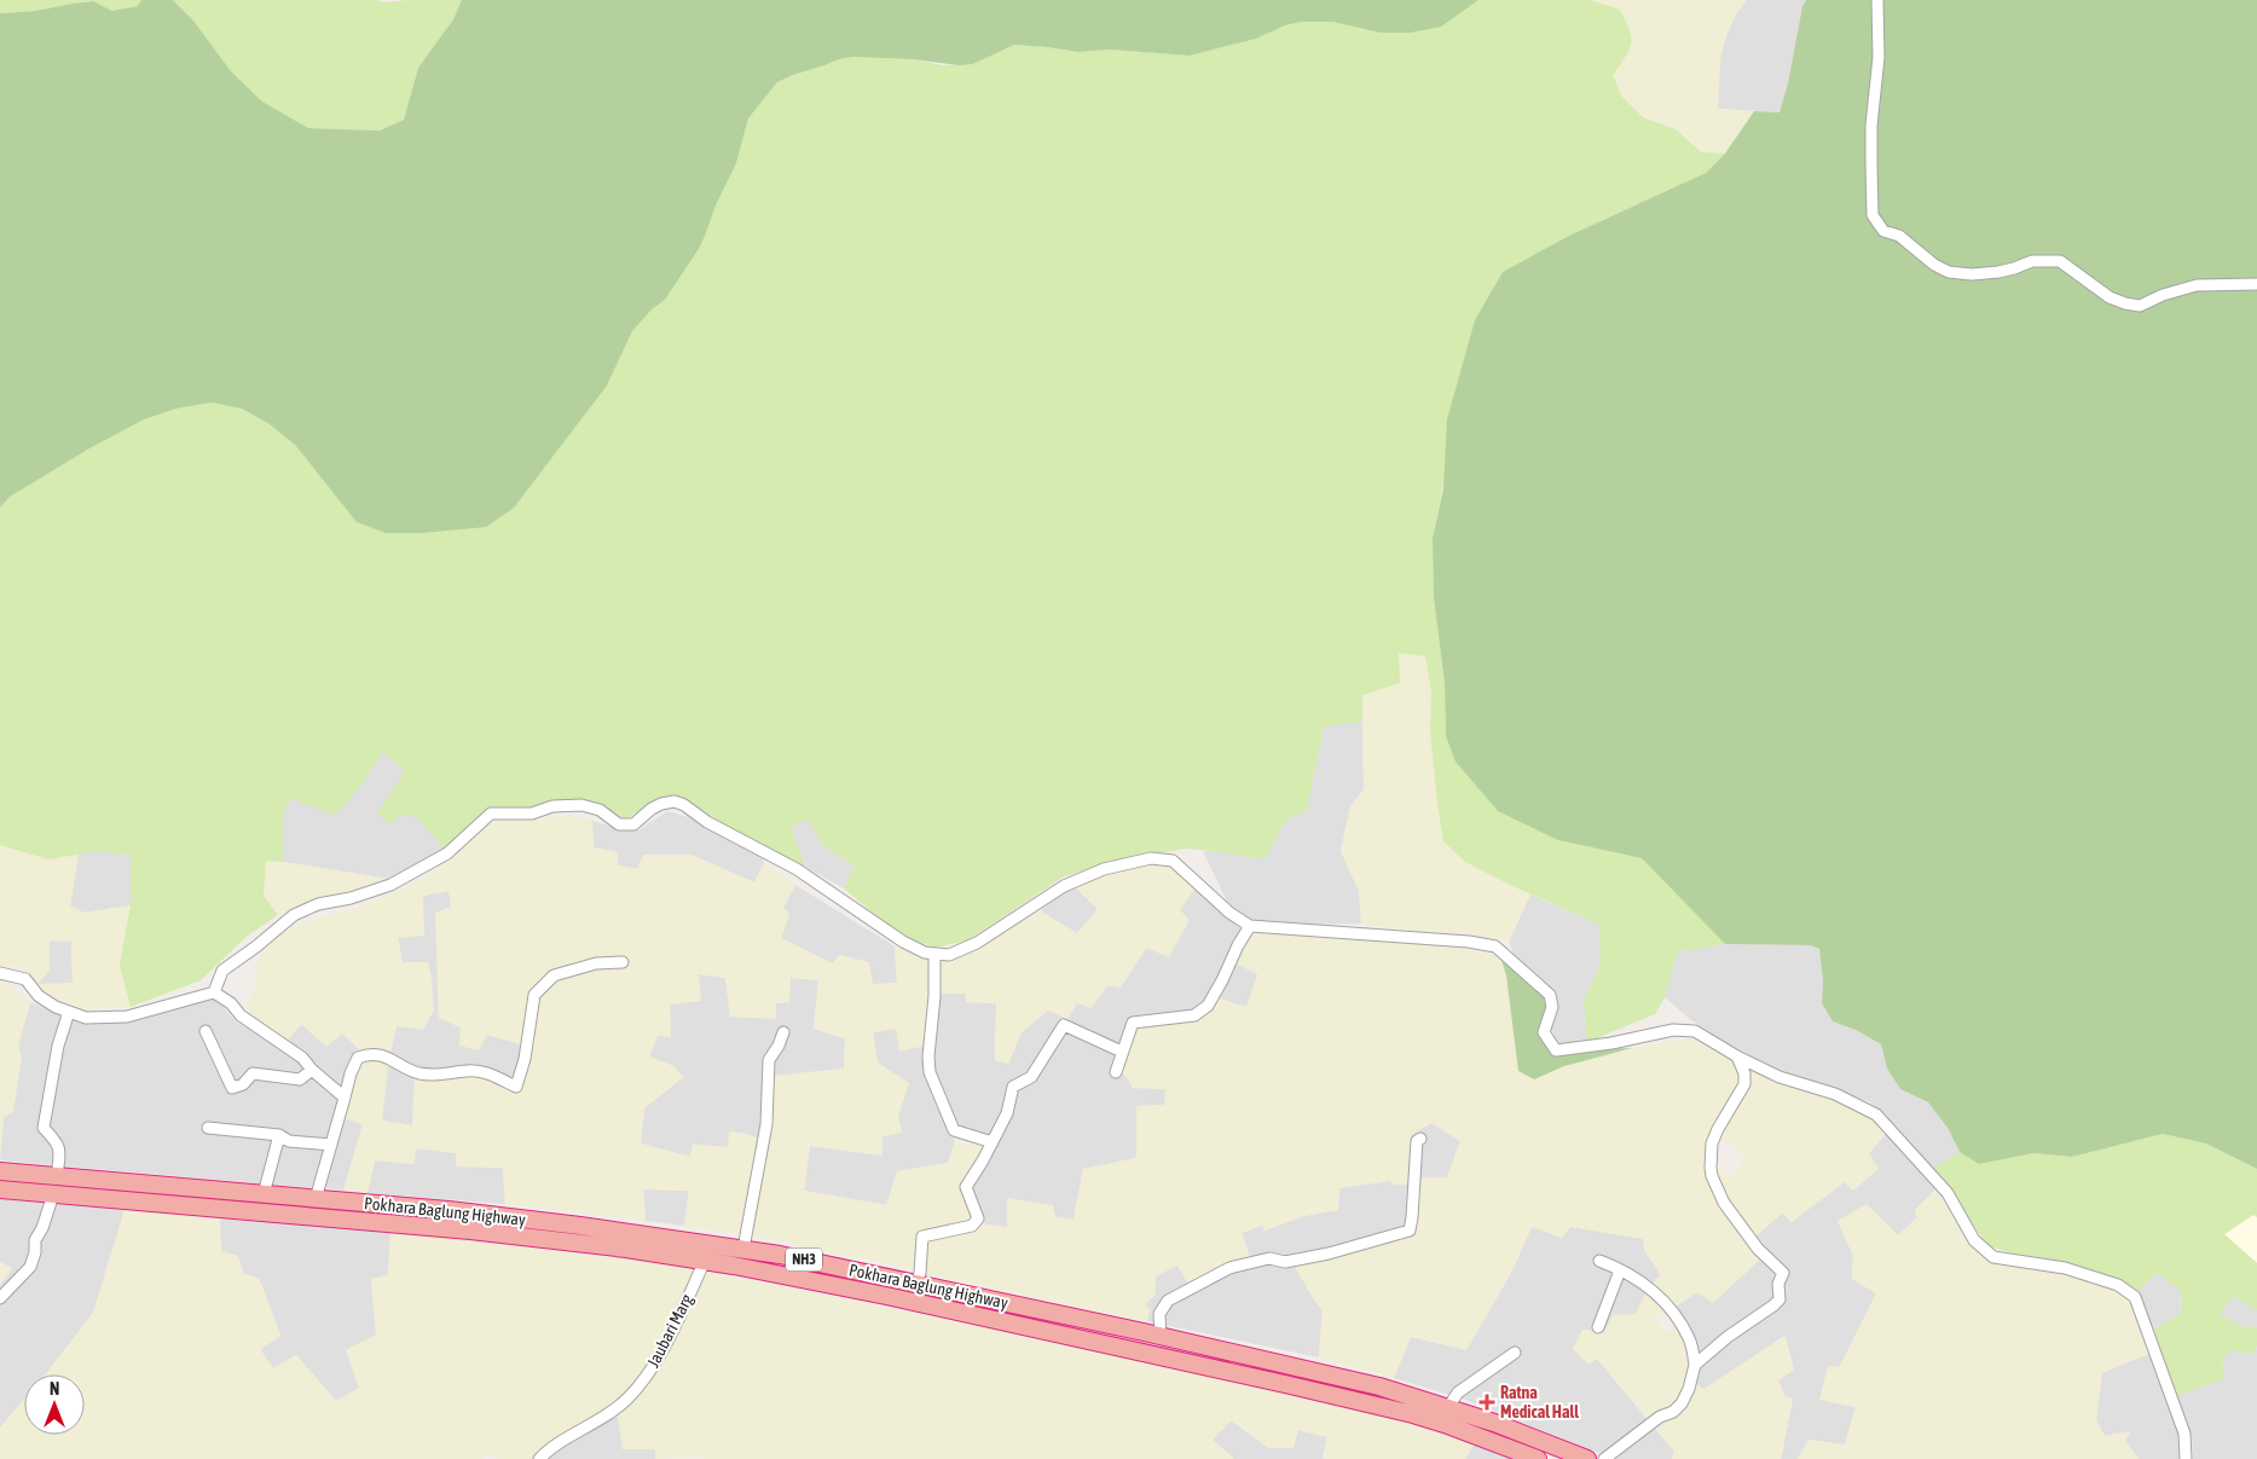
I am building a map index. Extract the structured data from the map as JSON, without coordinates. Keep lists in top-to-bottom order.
{
  "streets": {
    "highway": ["Pokhara Baglung Highway", "NH3"],
    "street": ["Jaubari Marg"]
  },
  "crossings": [
    ["Pokhara Baglung Highway", "Jaubari Marg"]
  ],
  "places": {
    "health": ["Ratna Medical Hall"]
  },
  "north": "top"
}
